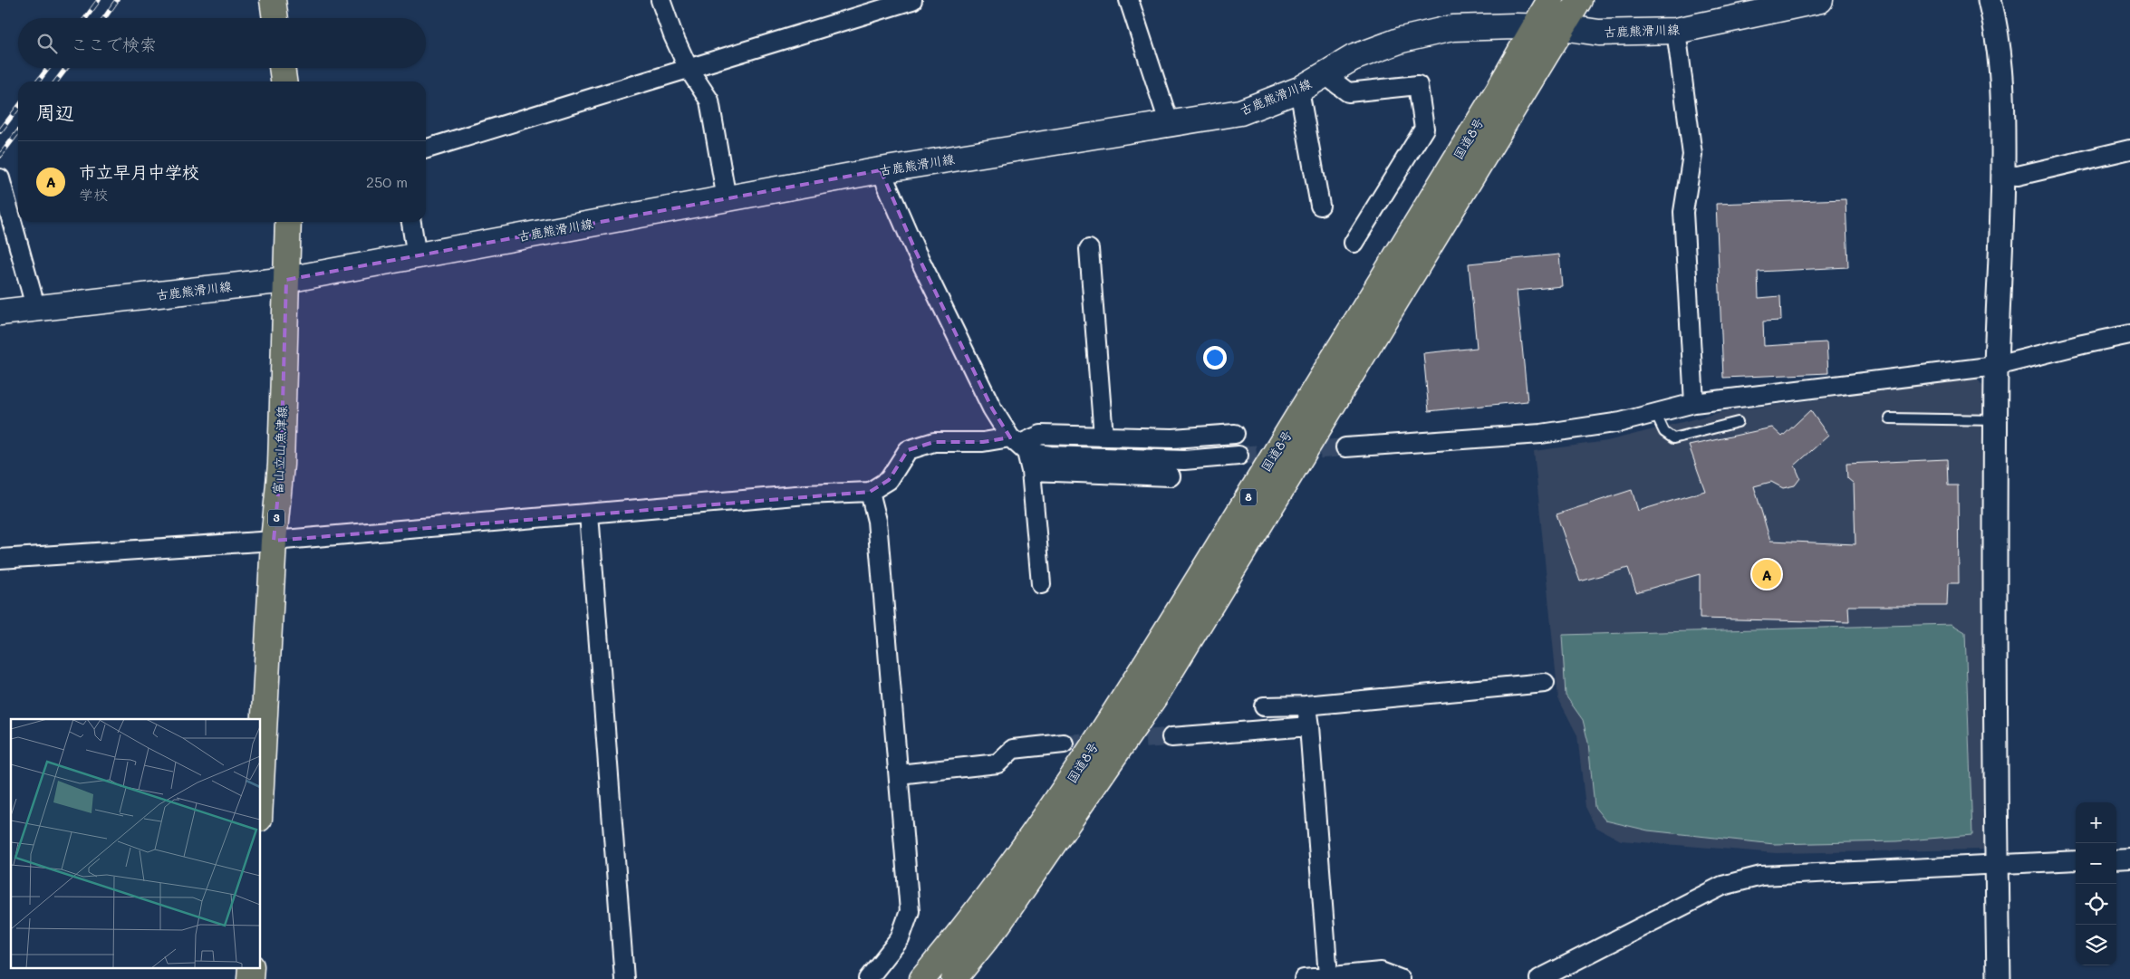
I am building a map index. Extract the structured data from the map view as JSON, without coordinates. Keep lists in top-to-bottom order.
{
  "streets": {
    "main road": [
      "古鹿熊滑川線",
      "国道8号",
      "富山立山魚津線",
      "8",
      "3"
    ]
  },
  "crossings": [
    ["古鹿熊滑川線", "国道8号"],
    ["古鹿熊滑川線", "富山立山魚津線"]
  ],
  "page": {
    "search": "ここで検索",
    "heading": "周辺",
    "list": [
      {
        "mark": "A",
        "name": "市立早月中学校",
        "note": "学校",
        "value": "250 m"
      }
    ],
    "pins": "A",
    "map_buttons": ["+", "−"]
  }
}
